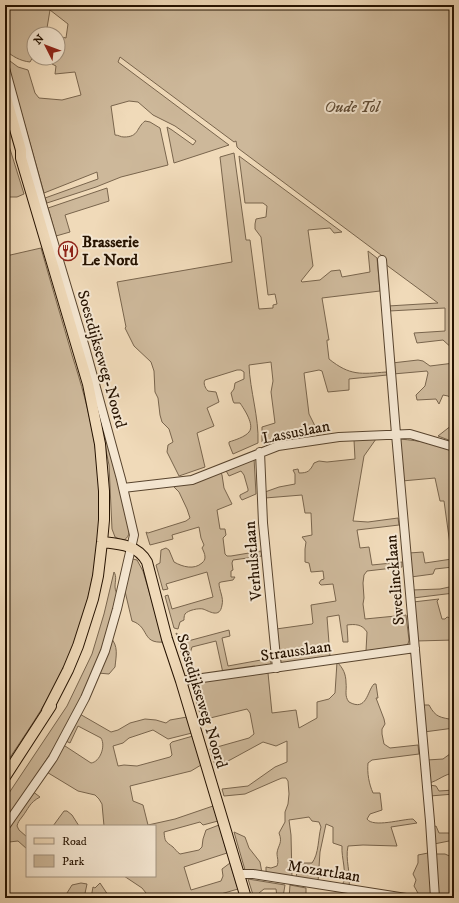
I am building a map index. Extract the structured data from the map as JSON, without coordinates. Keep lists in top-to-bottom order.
{
  "streets": {
    "main road": ["Soestdijkseweg Noord"],
    "street": [
      "Soestdijkseweg-Noord",
      "Lassuslaan",
      "Verhulstlaan",
      "Sweelincklaan",
      "Strausslaan",
      "Mozartlaan"
    ]
  },
  "crossings": [
    ["Soestdijkseweg-Noord", "Lassuslaan"],
    ["Soestdijkseweg-Noord", "Soestdijkseweg Noord"],
    ["Lassuslaan", "Verhulstlaan"],
    ["Lassuslaan", "Sweelincklaan"],
    ["Verhulstlaan", "Strausslaan"],
    ["Sweelincklaan", "Strausslaan"],
    ["Strausslaan", "Soestdijkseweg Noord"],
    ["Soestdijkseweg Noord", "Mozartlaan"]
  ],
  "parks": ["Oude Tol"],
  "places": {
    "restaurant": ["Brasserie Le Nord"]
  },
  "legend": ["Road", "Park"],
  "north": "top left"
}
